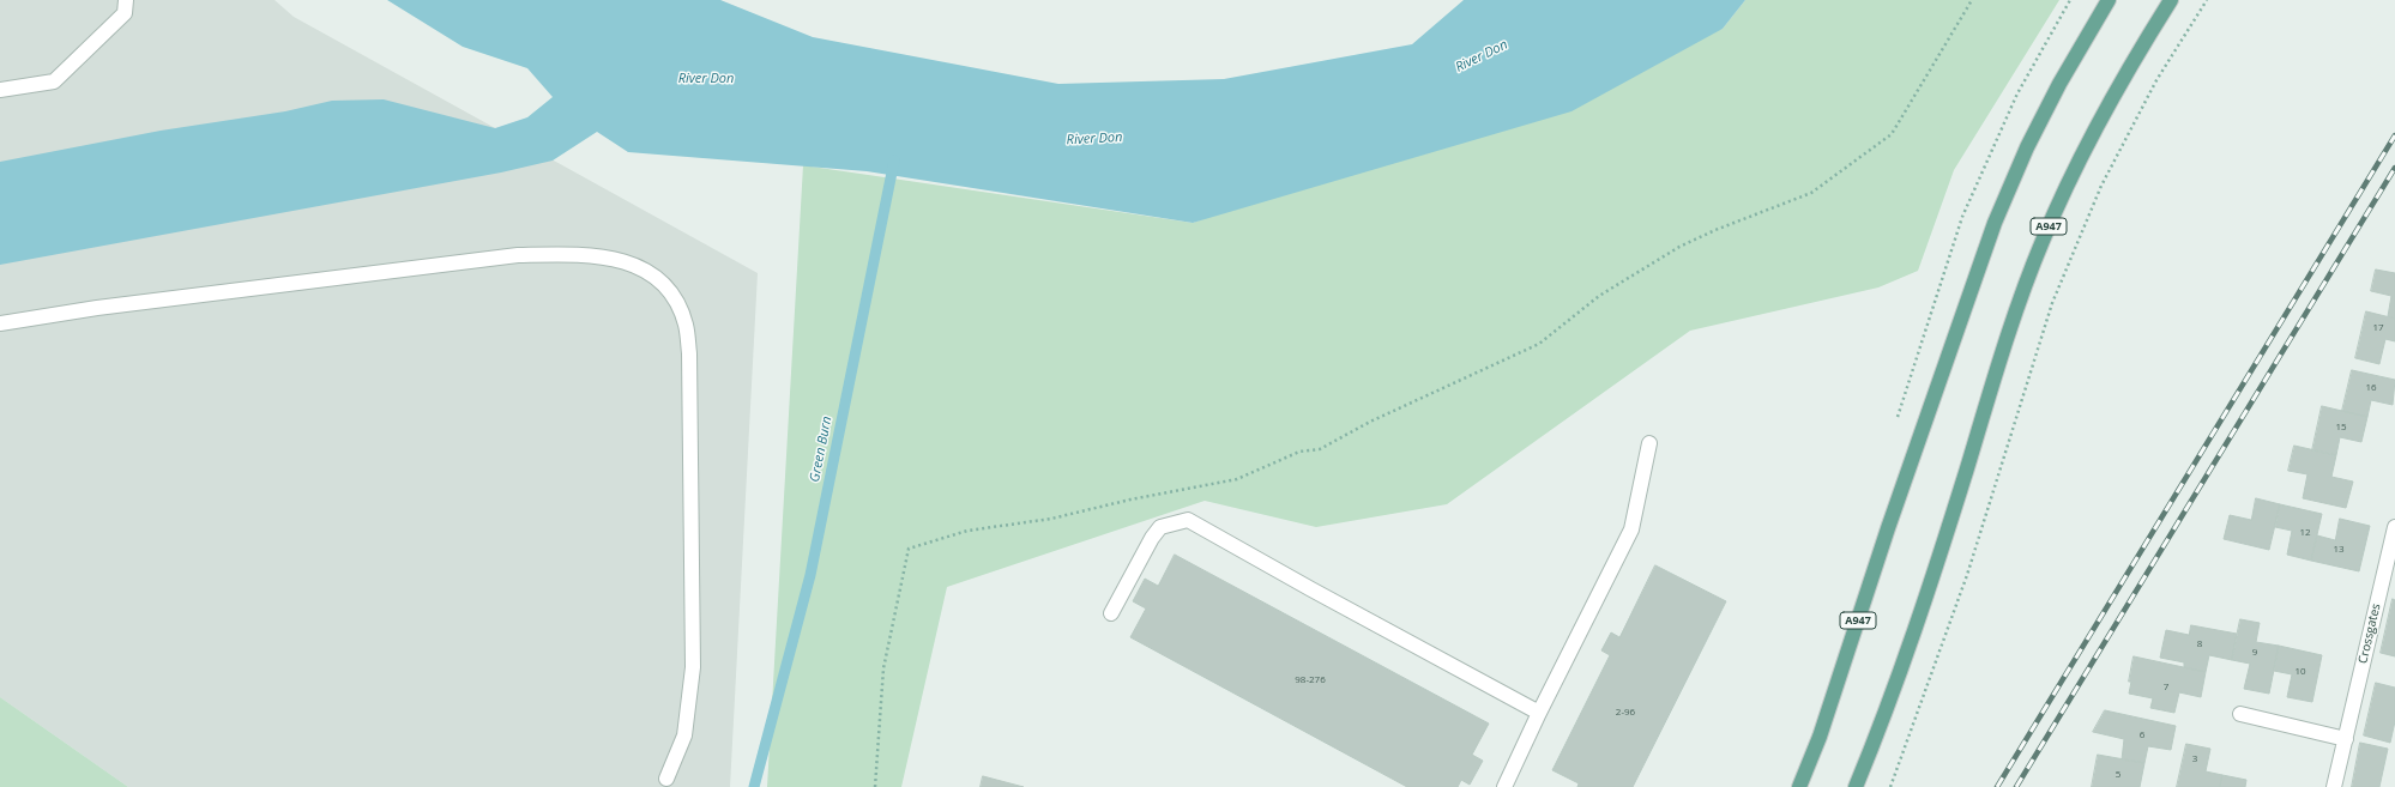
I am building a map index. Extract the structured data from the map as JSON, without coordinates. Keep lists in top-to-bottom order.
{
  "streets": {
    "main road": ["A947"],
    "street": ["Crossgates"]
  },
  "water": ["River Don", "Green Burn"],
  "house_numbers": [
    "17",
    "16",
    "15",
    "12",
    "13",
    "8",
    "9",
    "10",
    "98-276",
    "7",
    "2-96",
    "6",
    "3",
    "5"
  ]
}
